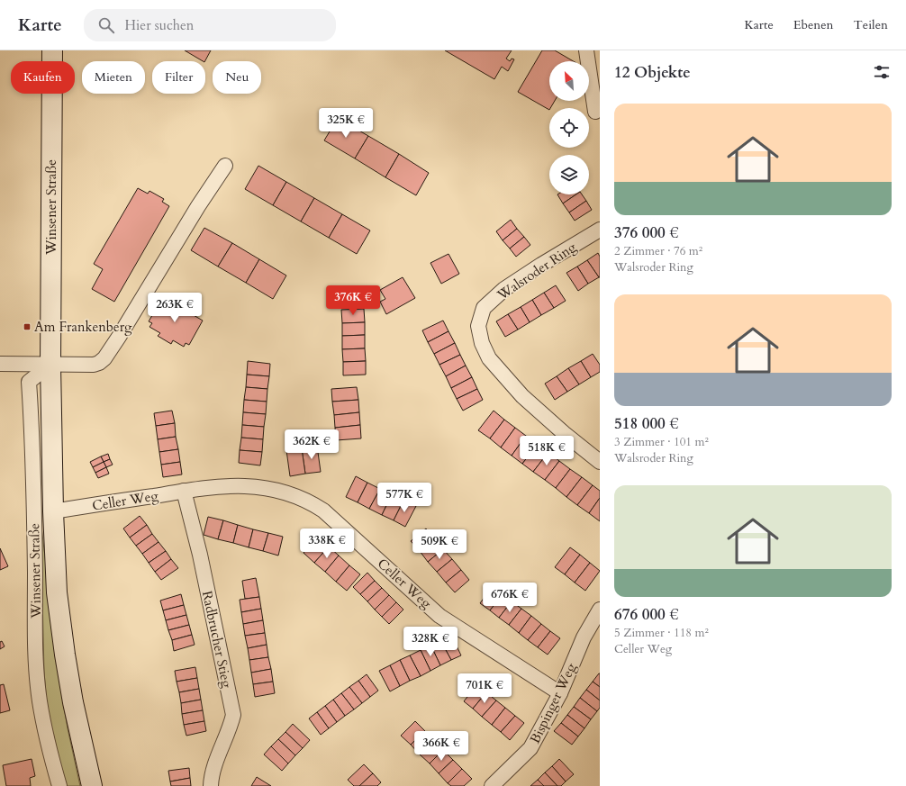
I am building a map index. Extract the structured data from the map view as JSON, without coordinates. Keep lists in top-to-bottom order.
{
  "streets": {
    "main road": ["Winsener Straße"],
    "street": [
      "Walsroder Ring",
      "Celler Weg",
      "Radbrucher Stieg",
      "Bispinger Weg"
    ]
  },
  "crossings": [
    ["Winsener Straße", "Celler Weg"],
    ["Celler Weg", "Radbrucher Stieg"],
    ["Celler Weg", "Bispinger Weg"]
  ],
  "places": {
    "transit": ["Am Frankenberg"]
  },
  "north": "top left",
  "page": {
    "header": "Karte",
    "search": "Hier suchen",
    "nav": ["Karte", "Ebenen", "Teilen"],
    "heading": "12 Objekte",
    "chip": [
      "Kaufen",
      "Mieten",
      "Filter",
      "Neu"
    ],
    "list": [
      {
        "name": "376 000 €",
        "note": "2 Zimmer · 76 m² · Walsroder Ring"
      },
      {
        "name": "518 000 €",
        "note": "3 Zimmer · 101 m² · Walsroder Ring"
      },
      {
        "name": "676 000 €",
        "note": "5 Zimmer · 118 m² · Celler Weg"
      }
    ],
    "price": [
      "325K €",
      "376K €",
      "263K €",
      "362K €",
      "518K €",
      "577K €",
      "338K €",
      "509K €",
      "676K €",
      "328K €",
      "701K €",
      "366K €"
    ]
  }
}
